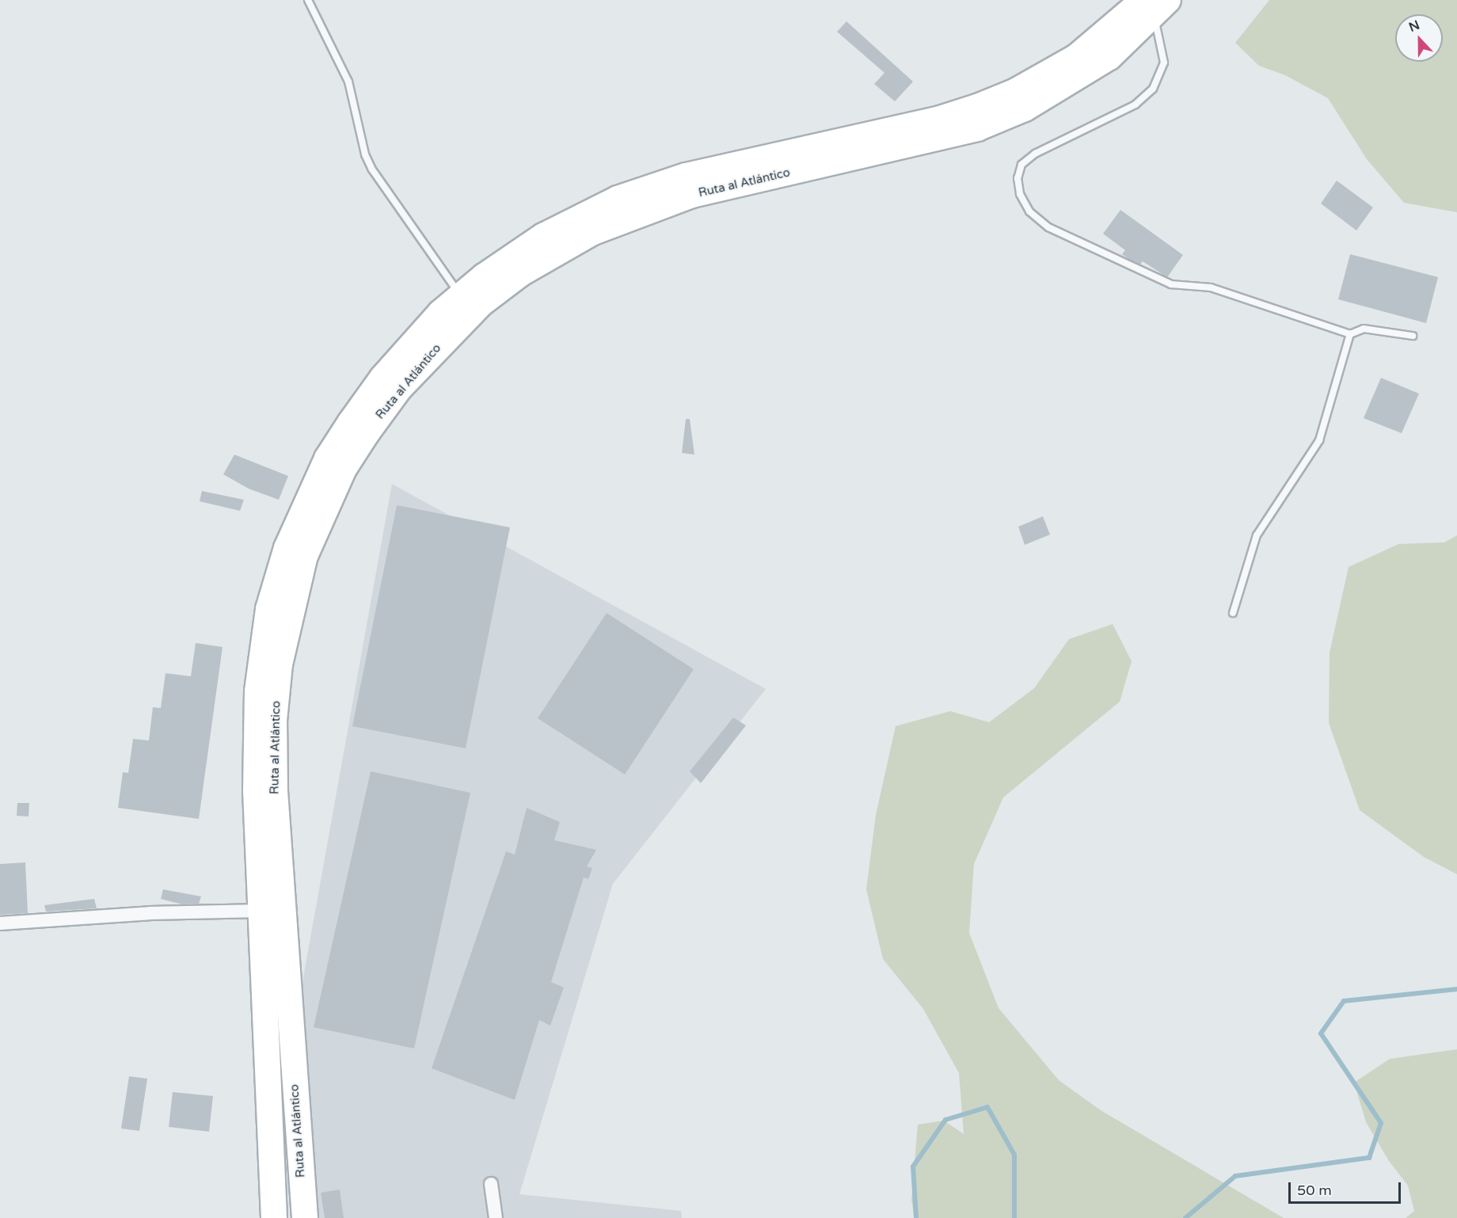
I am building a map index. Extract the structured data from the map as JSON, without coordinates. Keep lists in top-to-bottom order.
{
  "streets": {
    "highway": ["Ruta al Atlántico"]
  },
  "scale_bar": "50 m",
  "north": "top"
}
